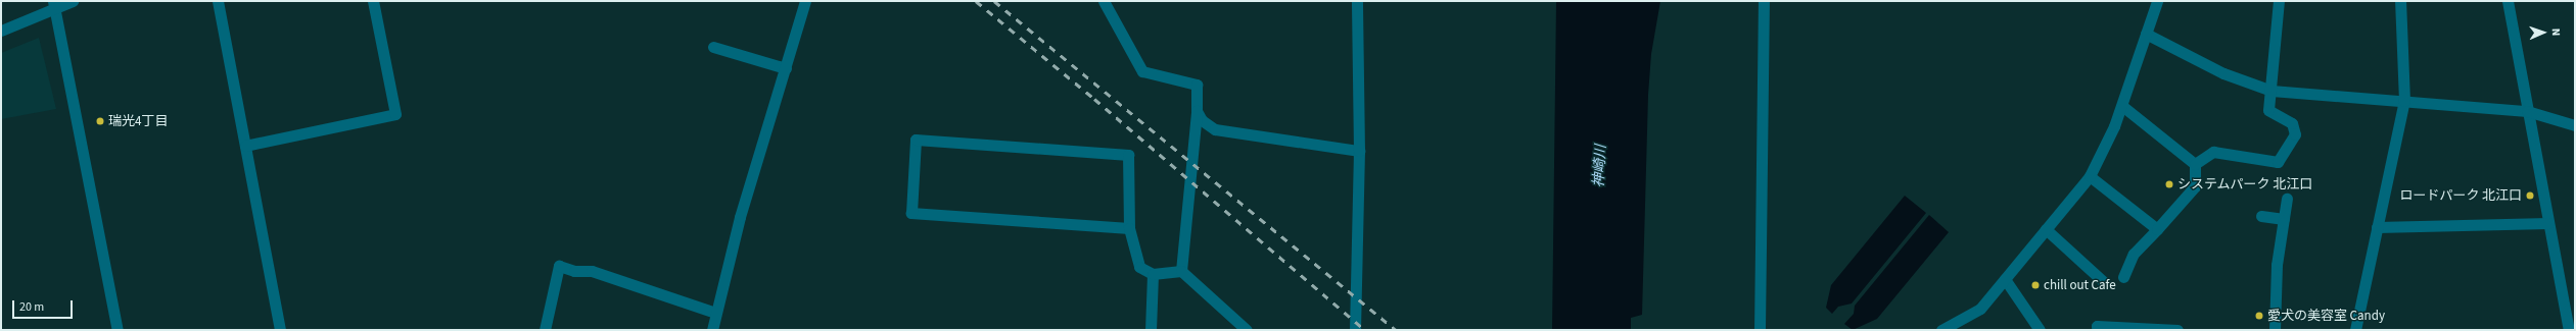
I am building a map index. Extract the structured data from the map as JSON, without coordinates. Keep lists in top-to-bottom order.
{
  "water": ["神崎川"],
  "places": [
    "瑞光4丁目",
    "システムパーク 北江口",
    "ロードパーク 北江口",
    "chill out Cafe",
    "愛犬の美容室 Candy"
  ],
  "scale_bar": "20 m",
  "north": "right"
}
